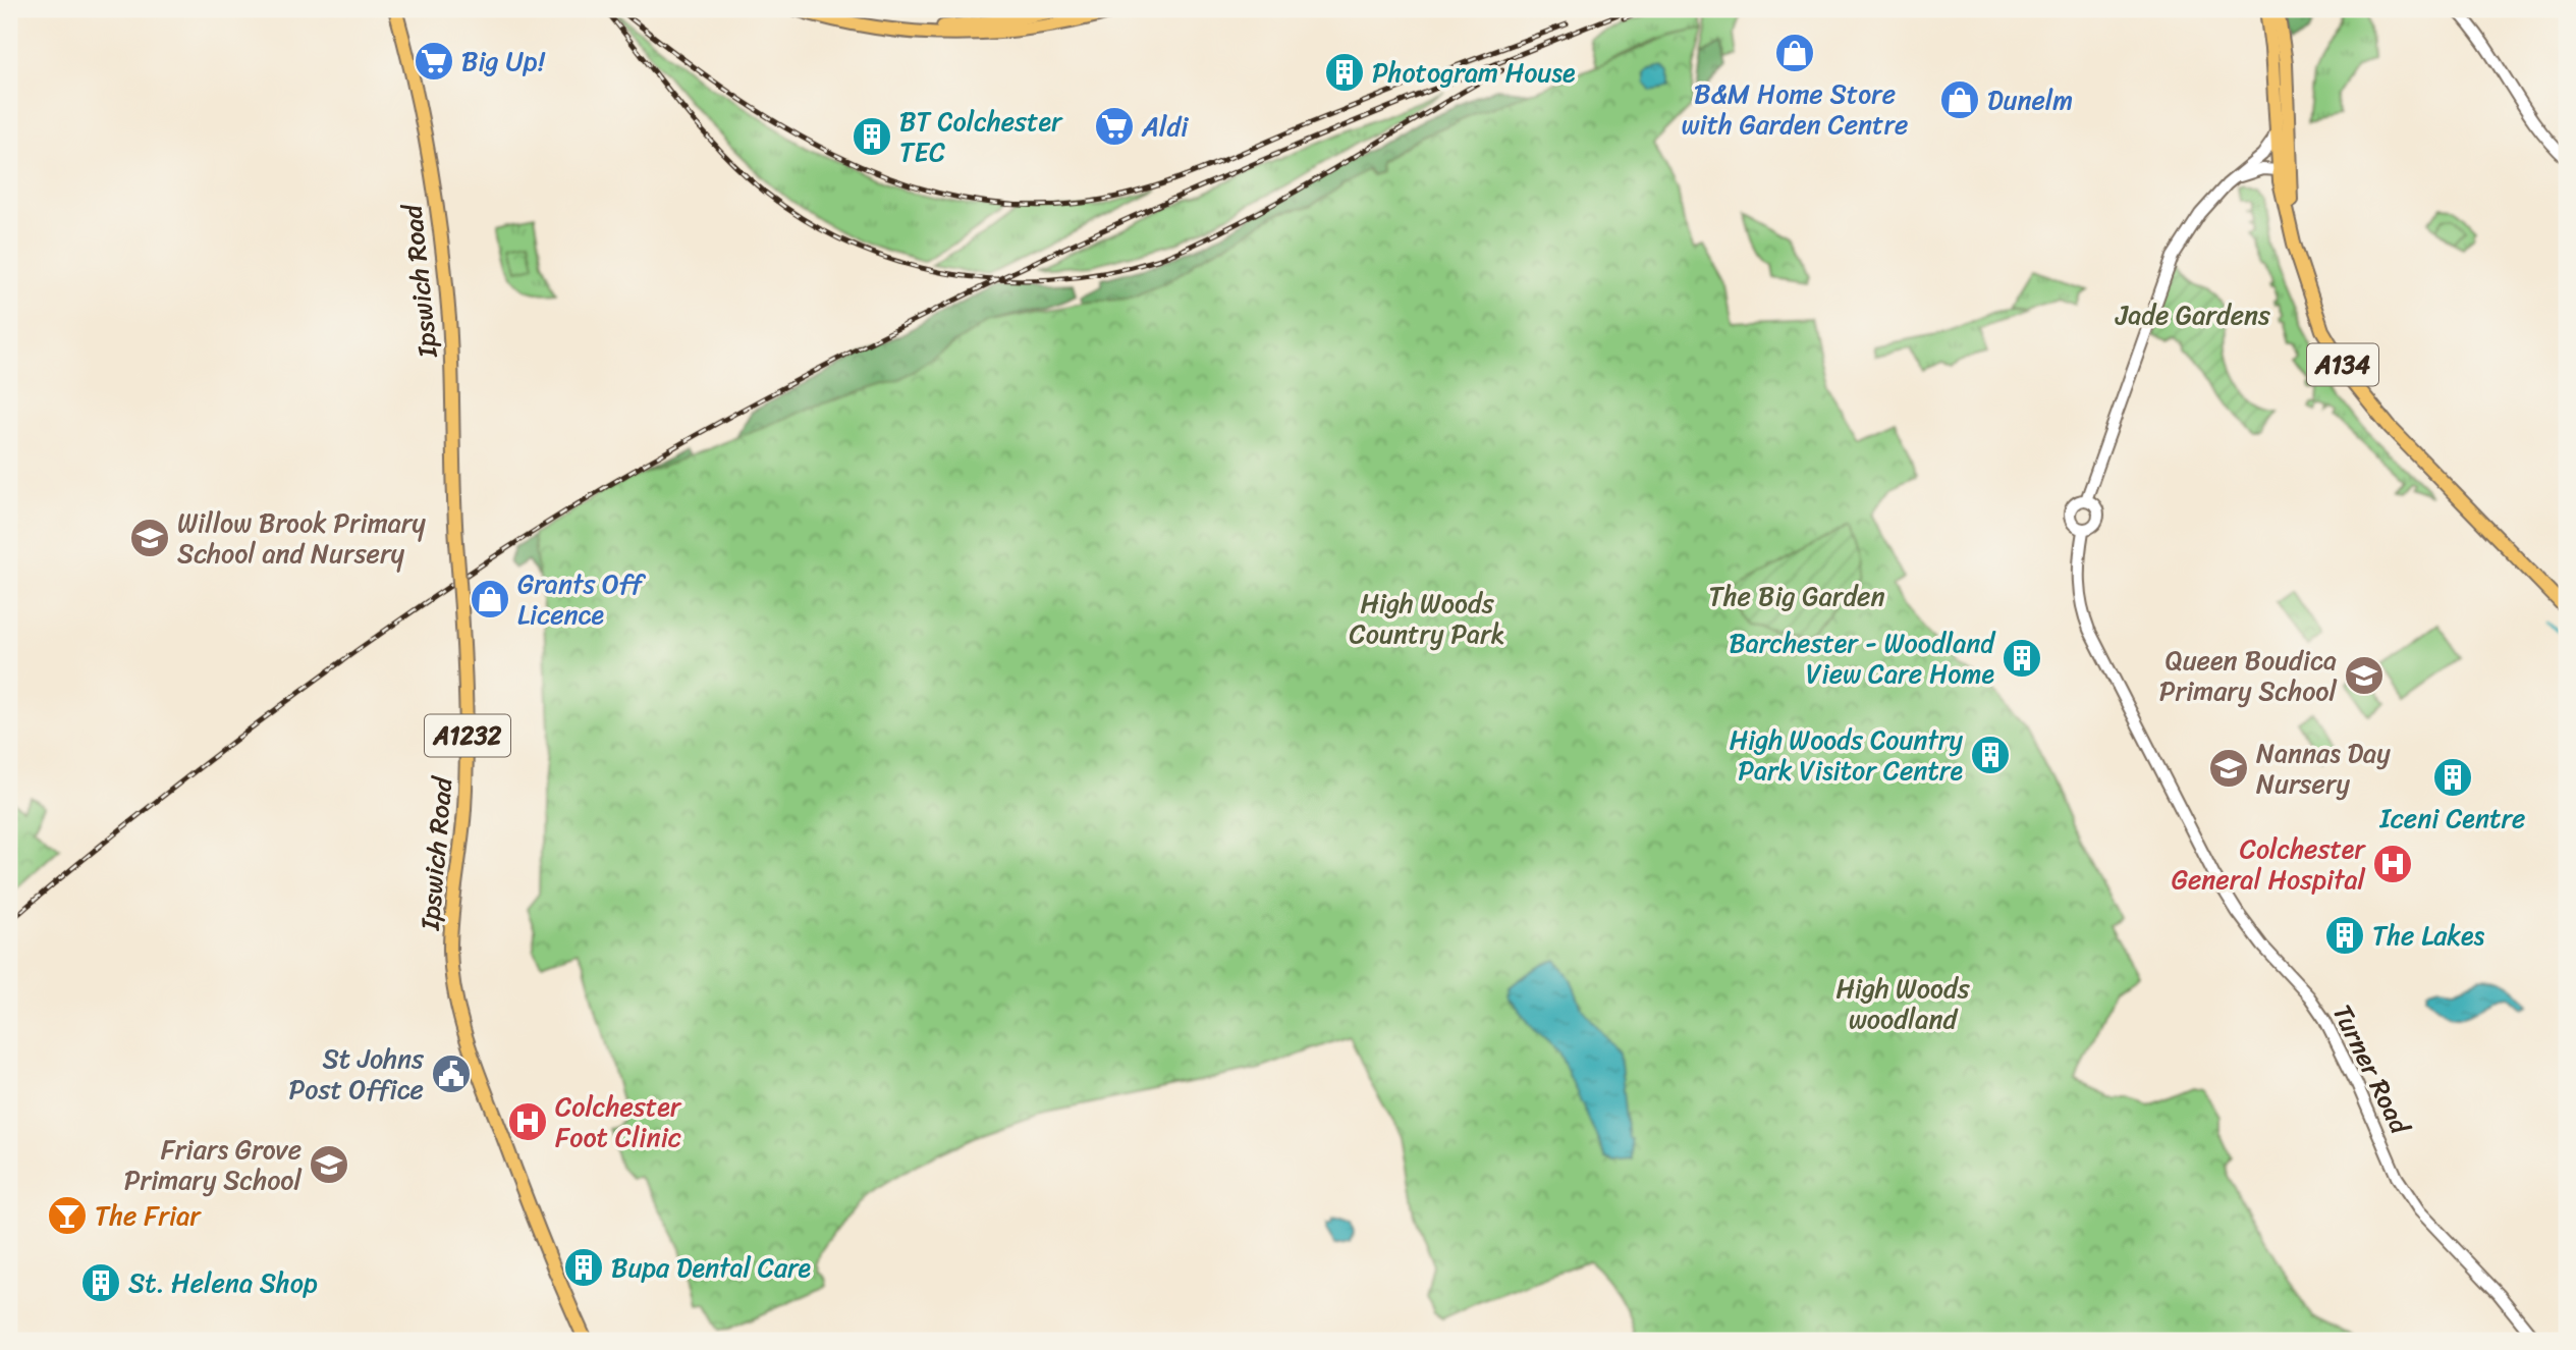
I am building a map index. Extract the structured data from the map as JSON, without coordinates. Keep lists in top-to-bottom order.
{
  "streets": {
    "main road": ["Ipswich Road", "A134", "A1232"],
    "street": ["Turner Road"]
  },
  "crossings": [
    ["A134", "Turner Road"]
  ],
  "parks": [
    "Jade Gardens",
    "The Big Garden",
    "High Woods Country Park",
    "High Woods woodland"
  ],
  "places": {
    "shop": ["B&M Home Store with Garden Centre", "Dunelm", "Grants Off Licence"],
    "supermarket": ["Big Up!", "Aldi"],
    "building": [
      "Photogram House",
      "BT Colchester TEC",
      "Barchester - Woodland View Care Home",
      "High Woods Country Park Visitor Centre",
      "Iceni Centre",
      "The Lakes",
      "Bupa Dental Care",
      "St. Helena Shop"
    ],
    "school or university": [
      "Willow Brook Primary School and Nursery",
      "Queen Boudica Primary School",
      "Nannas Day Nursery",
      "Friars Grove Primary School"
    ],
    "hospital": ["Colchester General Hospital", "Colchester Foot Clinic"],
    "public building": ["St Johns Post Office"],
    "bar": ["The Friar"]
  }
}
